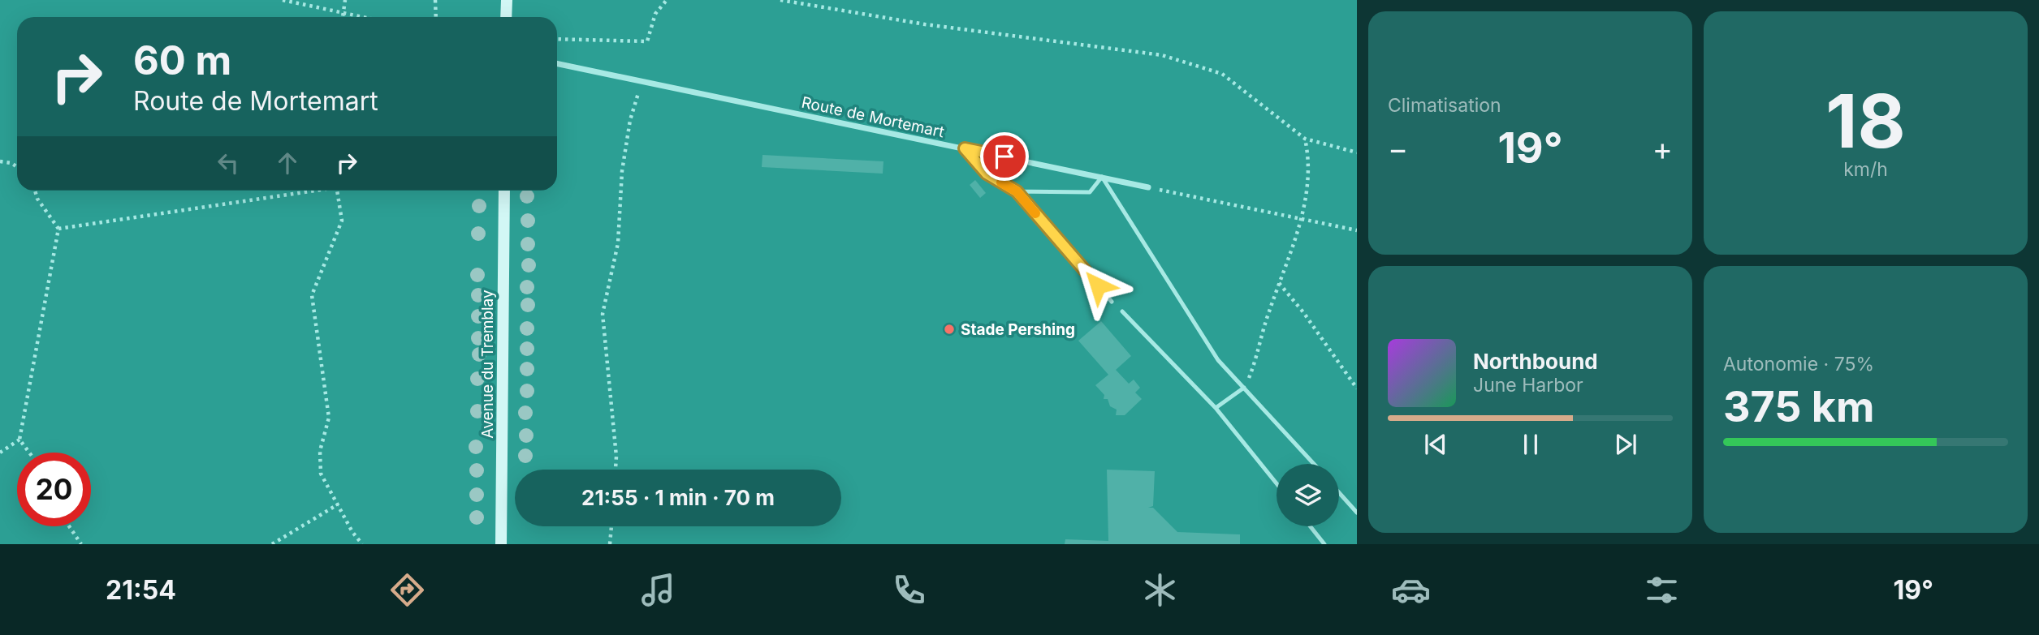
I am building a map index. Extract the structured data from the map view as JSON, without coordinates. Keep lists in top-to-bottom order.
{
  "streets": {
    "main road": ["Avenue du Tremblay"],
    "street": ["Route de Mortemart"]
  },
  "places": ["Stade Pershing"],
  "page": {
    "tile": [
      "Climatisation",
      ["18", "km/h"],
      ["Autonomie · 75%", "375 km"]
    ],
    "turn": ["60 m", "Route de Mortemart"],
    "heat": ["−", "19°", "+"],
    "song": ["Northbound", "June Harbor"],
    "limit": "20",
    "trip": "21:55 · 1 min · 70 m",
    "tabs": ["21:54", "19°"]
  }
}
